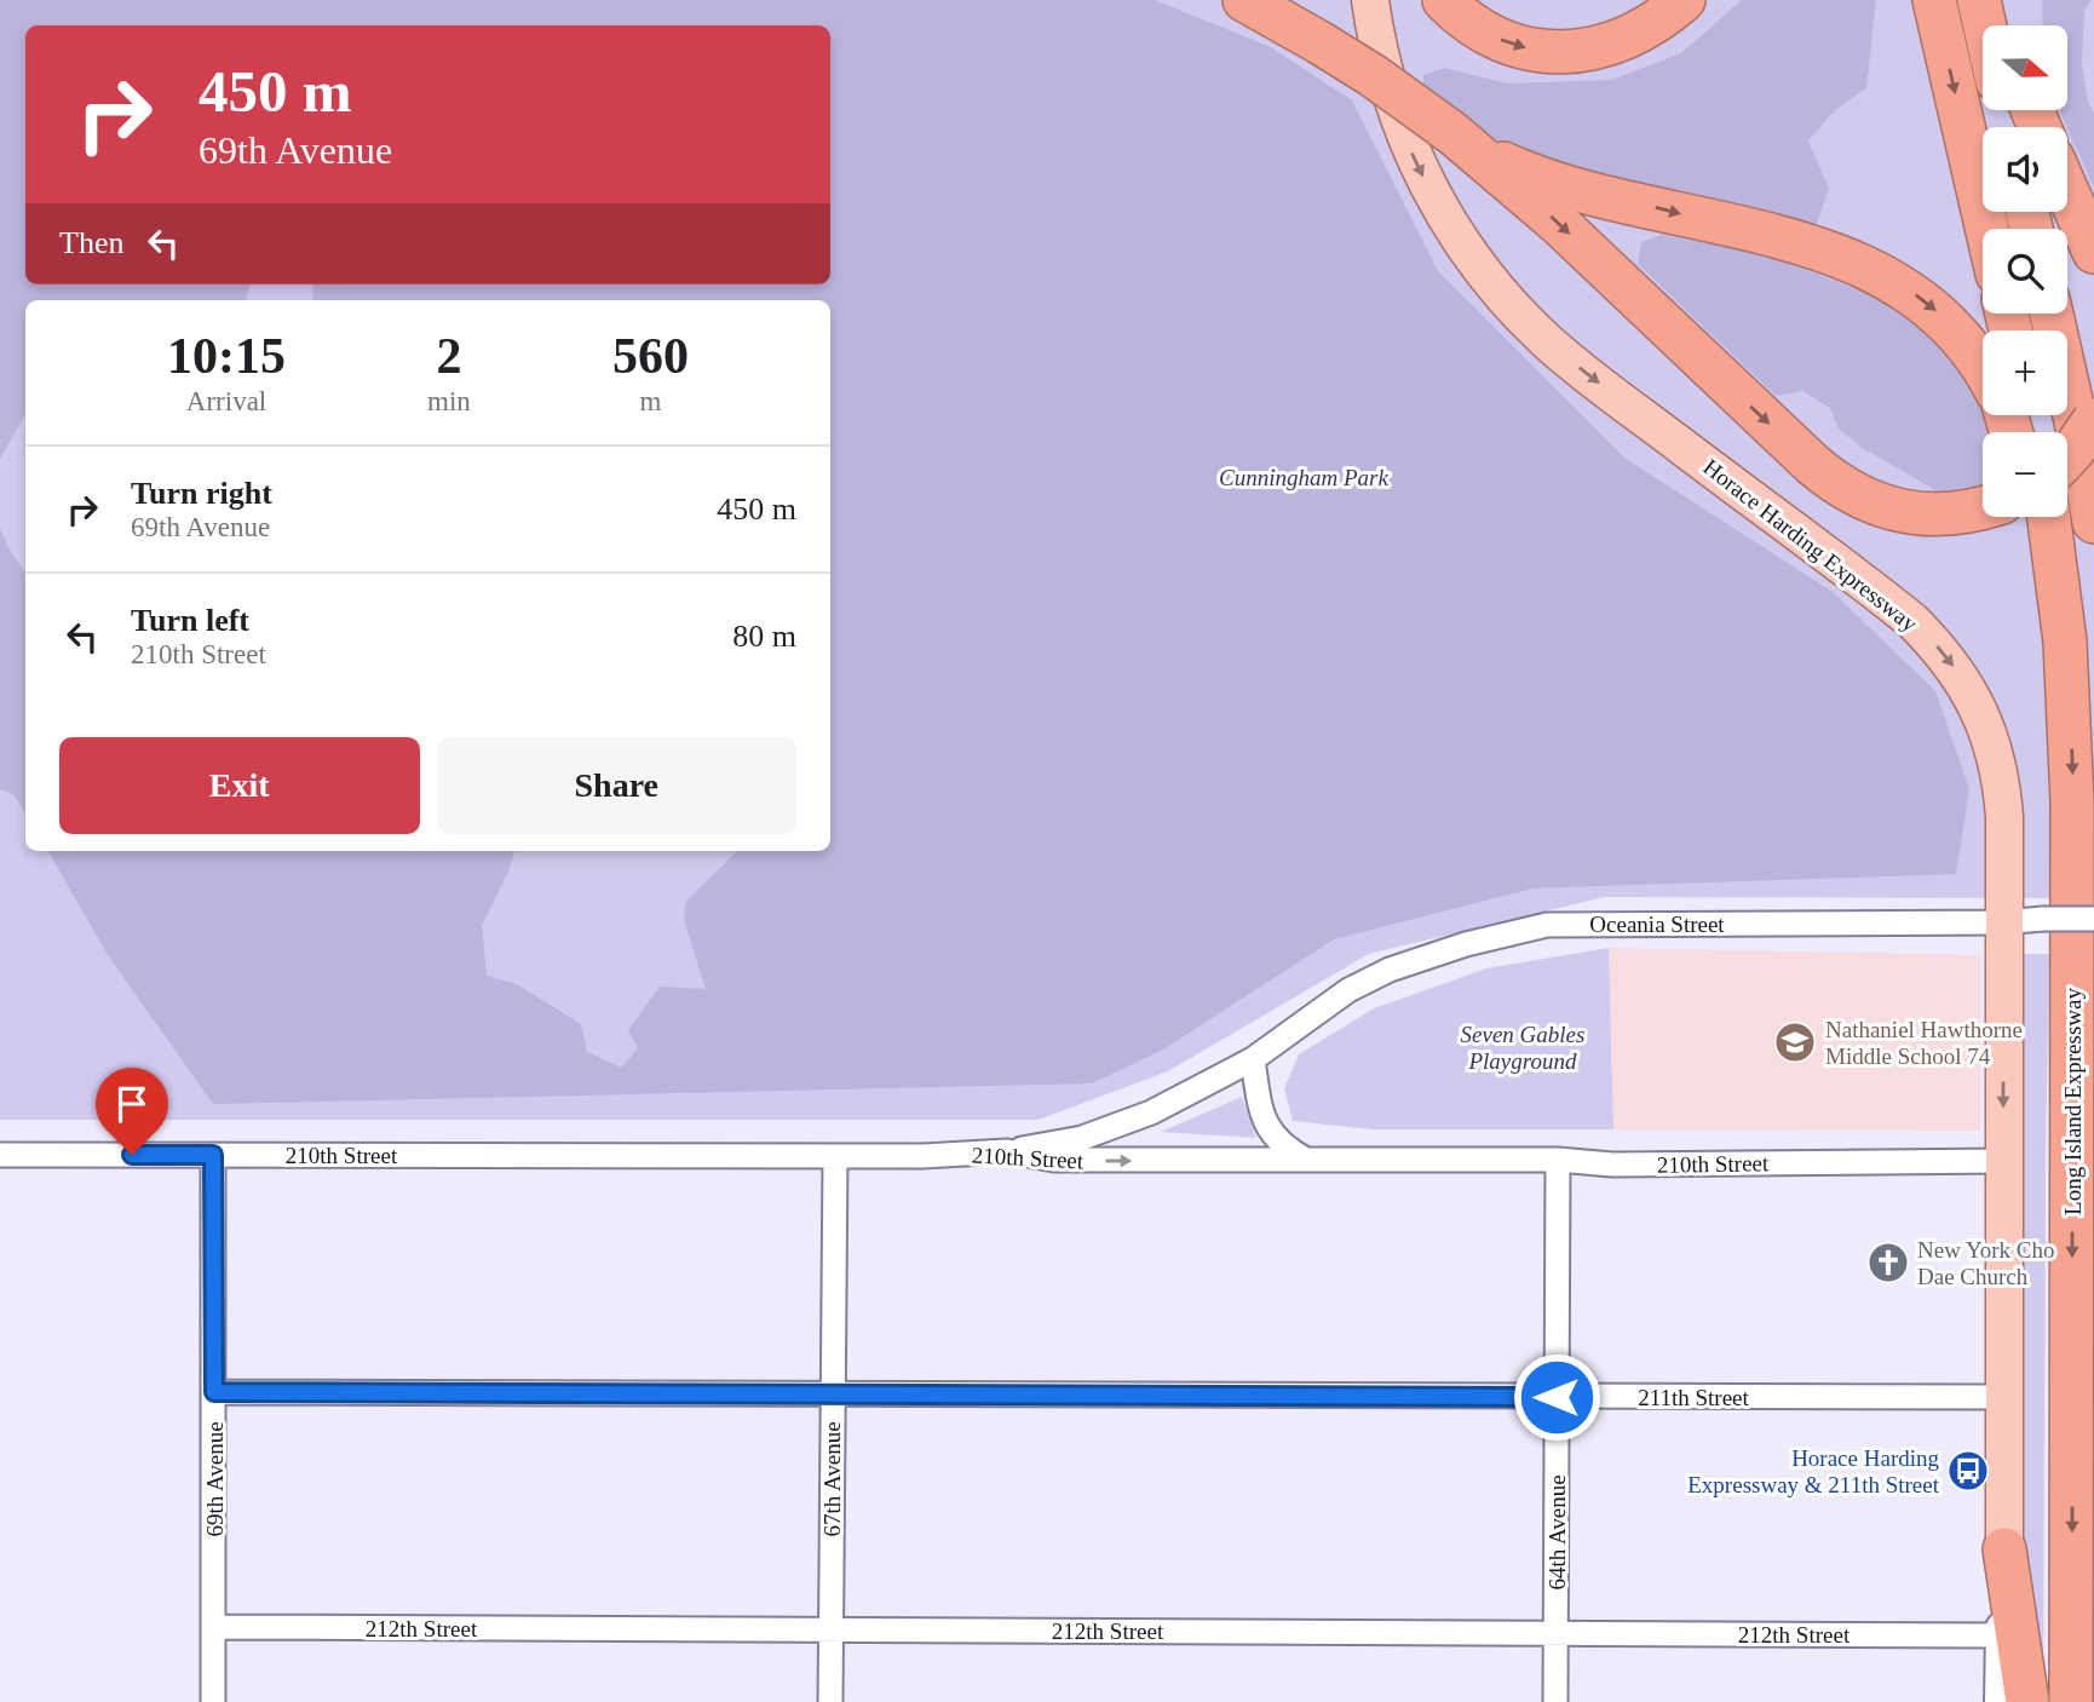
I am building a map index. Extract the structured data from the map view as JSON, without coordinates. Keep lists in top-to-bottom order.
{
  "streets": {
    "highway": ["Long Island Expressway"],
    "main road": ["Horace Harding Expressway"],
    "street": [
      "Oceania Street",
      "210th Street",
      "211th Street",
      "69th Avenue",
      "67th Avenue",
      "64th Avenue",
      "212th Street"
    ]
  },
  "crossings": [
    ["Horace Harding Expressway", "Oceania Street"],
    ["Horace Harding Expressway", "210th Street"],
    ["Horace Harding Expressway", "211th Street"],
    ["Horace Harding Expressway", "212th Street"],
    ["Oceania Street", "210th Street"],
    ["210th Street", "69th Avenue"],
    ["210th Street", "67th Avenue"],
    ["210th Street", "64th Avenue"],
    ["211th Street", "69th Avenue"],
    ["211th Street", "67th Avenue"],
    ["211th Street", "64th Avenue"],
    ["69th Avenue", "212th Street"],
    ["67th Avenue", "212th Street"],
    ["64th Avenue", "212th Street"]
  ],
  "one_way": ["Horace Harding Expressway", "Long Island Expressway"],
  "parks": ["Cunningham Park", "Seven Gables Playground"],
  "places": {
    "school or university": ["Nathaniel Hawthorne Middle School 74"],
    "church": ["New York Cho Dae Church"],
    "bus stop": ["Horace Harding Expressway & 211th Street"]
  },
  "north": "right",
  "page": {
    "map_buttons": ["+", "−"],
    "turn": ["450 m", "69th Avenue"],
    "then": "Then",
    "eta": [
      "10:15",
      "Arrival",
      "2",
      "min",
      "560",
      "m"
    ],
    "list": [
      {
        "name": "Turn right",
        "note": "69th Avenue",
        "value": "450 m"
      },
      {
        "name": "Turn left",
        "note": "210th Street",
        "value": "80 m"
      }
    ],
    "buttons": ["Exit", "Share"]
  }
}
